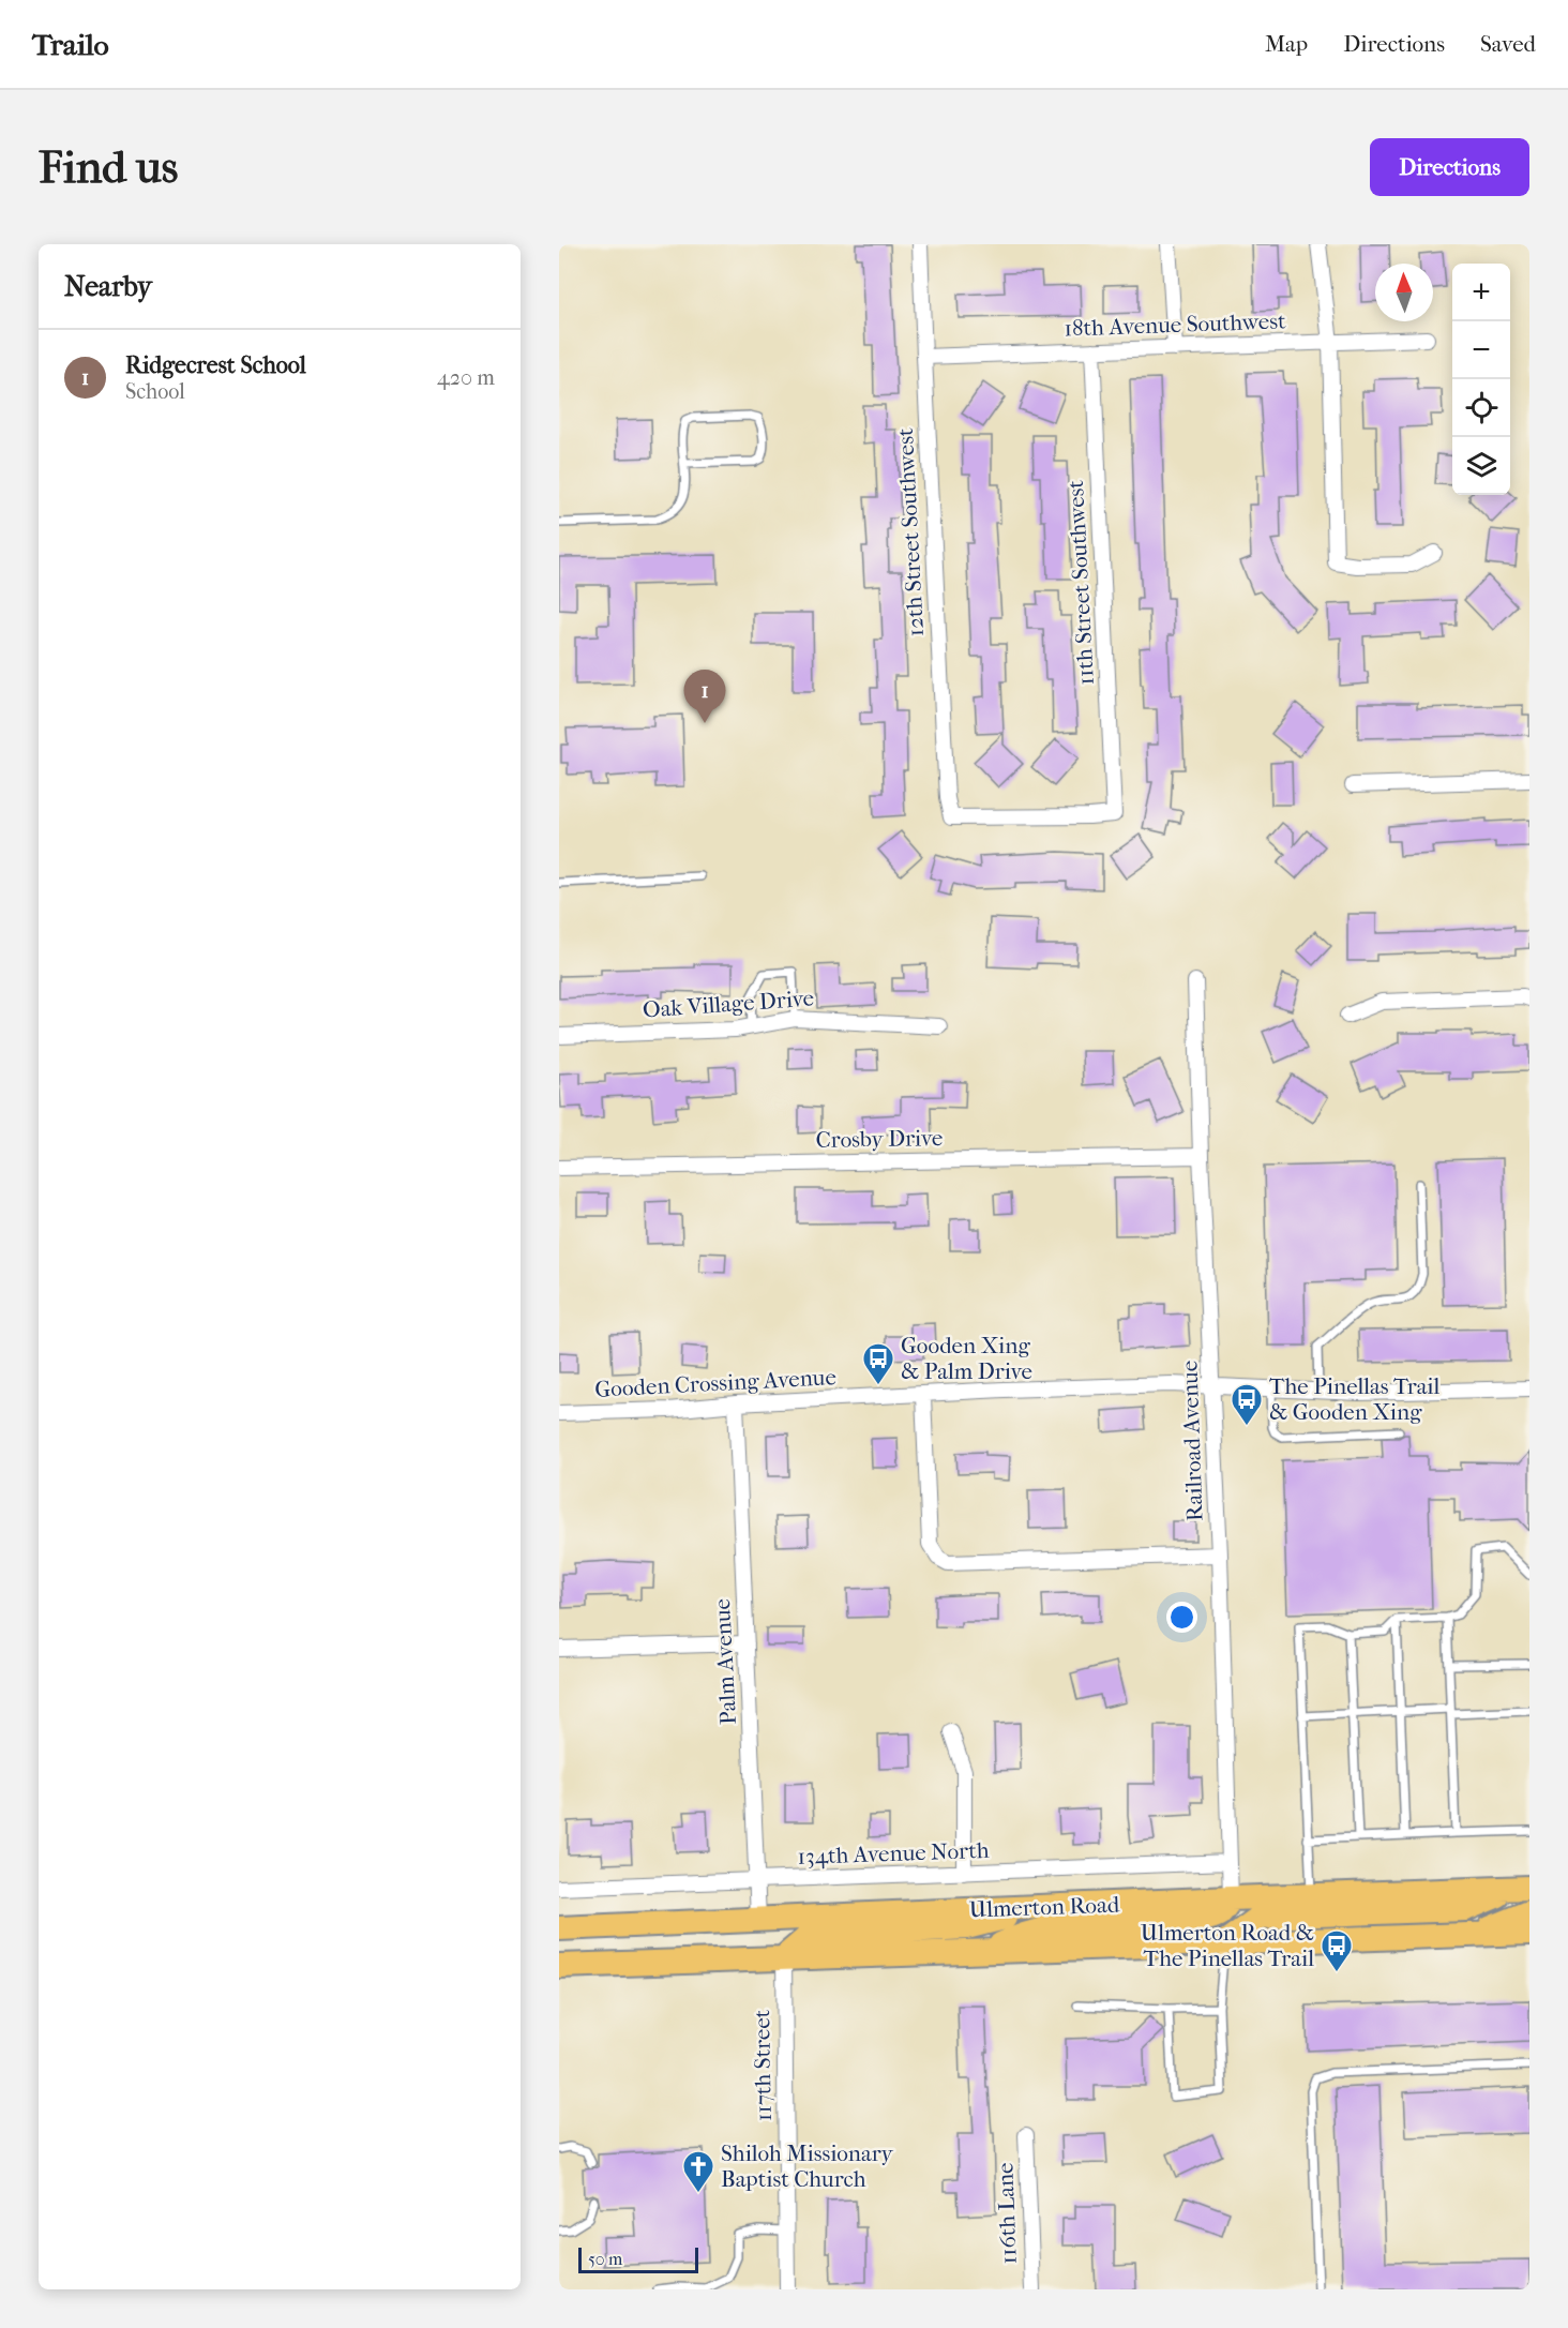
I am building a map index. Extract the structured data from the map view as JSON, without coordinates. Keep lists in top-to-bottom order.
{
  "streets": {
    "main road": ["Ulmerton Road"],
    "street": [
      "18th Avenue Southwest",
      "12th Street Southwest",
      "11th Street Southwest",
      "Oak Village Drive",
      "Crosby Drive",
      "Gooden Crossing Avenue",
      "Railroad Avenue",
      "Palm Avenue",
      "134th Avenue North",
      "117th Street",
      "116th Lane"
    ]
  },
  "crossings": [
    ["18th Avenue Southwest", "12th Street Southwest"],
    ["18th Avenue Southwest", "11th Street Southwest"],
    ["12th Street Southwest", "11th Street Southwest"],
    ["Crosby Drive", "Railroad Avenue"],
    ["Gooden Crossing Avenue", "Railroad Avenue"],
    ["Gooden Crossing Avenue", "Palm Avenue"],
    ["Railroad Avenue", "134th Avenue North"],
    ["Railroad Avenue", "Ulmerton Road"],
    ["Palm Avenue", "134th Avenue North"],
    ["Palm Avenue", "Ulmerton Road"],
    ["Ulmerton Road", "117th Street"]
  ],
  "places": {
    "bus stop": ["Gooden Xing & Palm Drive", "The Pinellas Trail & Gooden Xing", "Ulmerton Road & The Pinellas Trail"],
    "church": ["Shiloh Missionary Baptist Church"]
  },
  "scale_bar": "50 m",
  "north": "top",
  "page": {
    "header": "Trailo",
    "nav": ["Map", "Directions", "Saved"],
    "buttons": "Directions",
    "title": "Find us",
    "heading": "Nearby",
    "map_buttons": ["+", "−"],
    "list": [
      {
        "mark": "1",
        "name": "Ridgecrest School",
        "note": "School",
        "value": "420 m"
      }
    ],
    "pins": "1",
    "scale": "50 m"
  }
}
